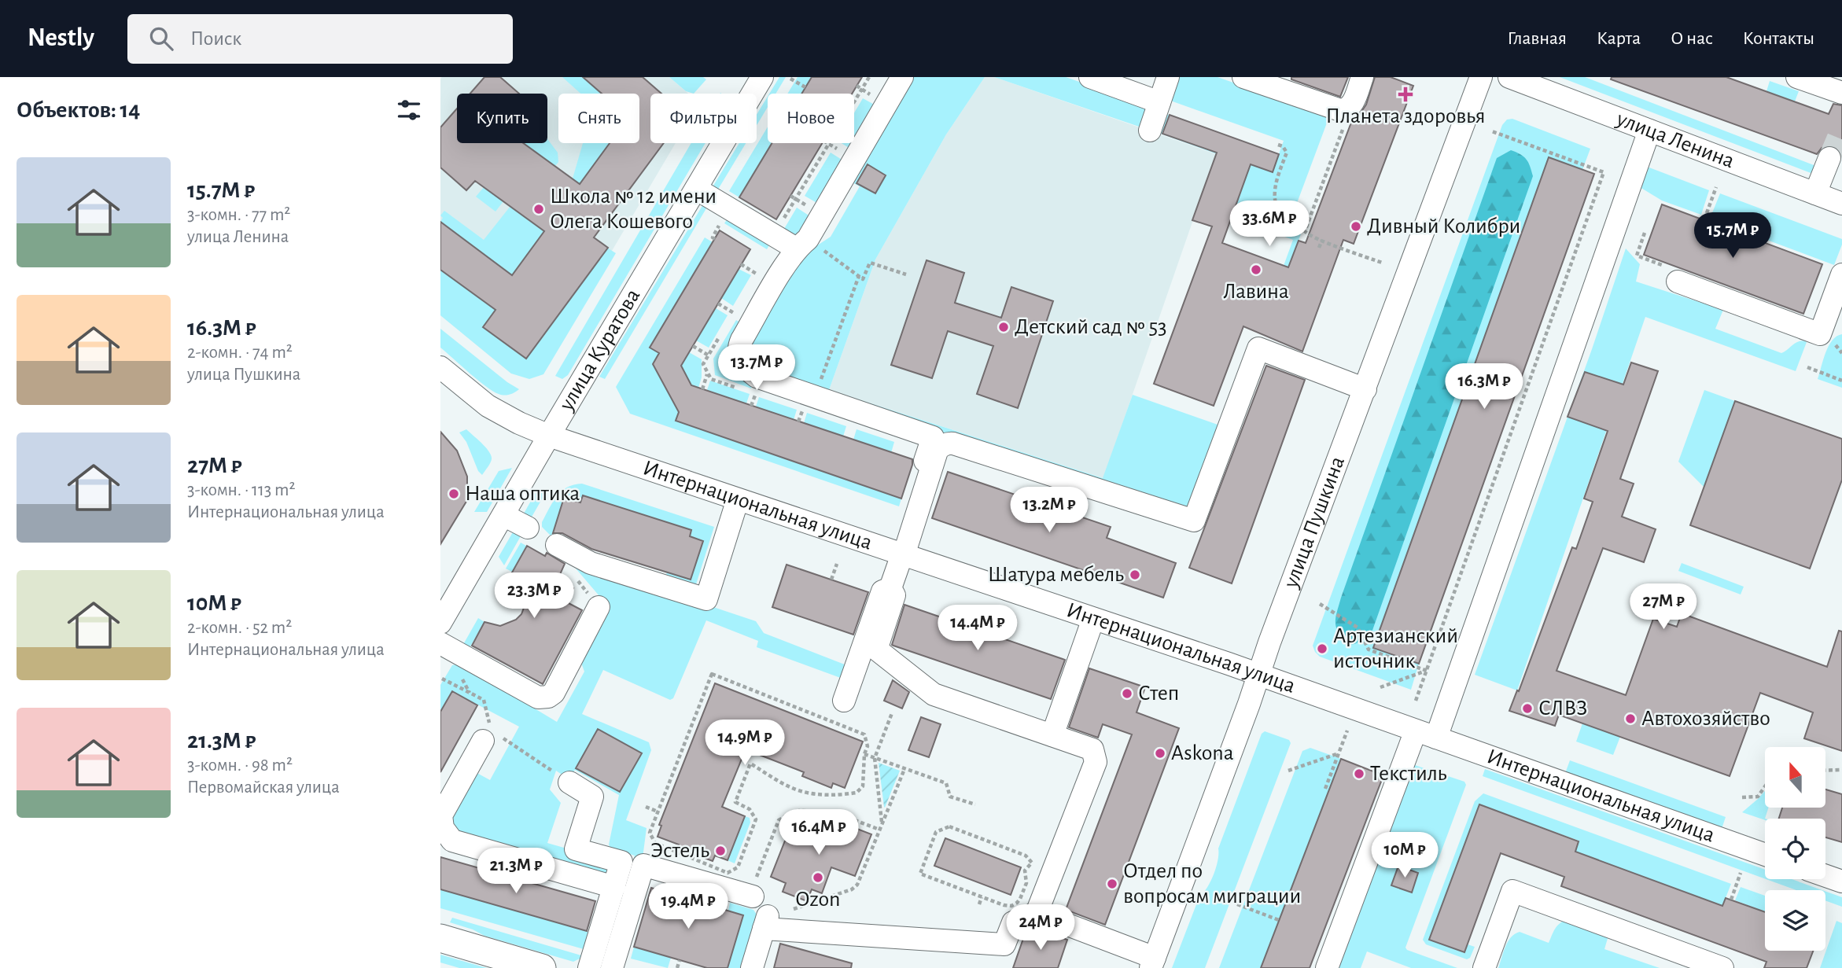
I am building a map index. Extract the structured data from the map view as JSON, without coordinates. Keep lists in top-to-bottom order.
{
  "streets": {
    "street": [
      "улица Ленина",
      "улица Куратова",
      "Интернациональная улица",
      "улица Пушкина"
    ]
  },
  "crossings": [
    ["улица Куратова", "Интернациональная улица"],
    ["Интернациональная улица", "улица Пушкина"]
  ],
  "places": {
    "health": ["Планета здоровья"],
    "other": [
      "Школа № 12 имени Олега Кошевого",
      "Дивный Колибри",
      "Лавина",
      "Детский сад № 53",
      "Наша оптика",
      "Шатура мебель",
      "Артезианский источник",
      "Степ",
      "СЛВЗ",
      "Автохозяйство",
      "Askona",
      "Текстиль",
      "Эстель",
      "Ozon",
      "Отдел по вопросам миграции"
    ]
  },
  "north": "top",
  "page": {
    "header": "Nestly",
    "search": "Поиск",
    "nav": [
      "Главная",
      "Карта",
      "О нас",
      "Контакты"
    ],
    "heading": "Объектов: 14",
    "chip": [
      "Купить",
      "Снять",
      "Фильтры",
      "Новое"
    ],
    "list": [
      {
        "name": "15.7M ₽",
        "note": "3-комн. · 77 m² · улица Ленина"
      },
      {
        "name": "16.3M ₽",
        "note": "2-комн. · 74 m² · улица Пушкина"
      },
      {
        "name": "27M ₽",
        "note": "3-комн. · 113 m² · Интернациональная улица"
      },
      {
        "name": "10M ₽",
        "note": "2-комн. · 52 m² · Интернациональная улица"
      },
      {
        "name": "21.3M ₽",
        "note": "3-комн. · 98 m² · Первомайская улица"
      }
    ],
    "price": [
      "33.6M ₽",
      "15.7M ₽",
      "13.7M ₽",
      "16.3M ₽",
      "13.2M ₽",
      "23.3M ₽",
      "27M ₽",
      "14.4M ₽",
      "14.9M ₽",
      "16.4M ₽",
      "10M ₽",
      "21.3M ₽",
      "19.4M ₽",
      "24M ₽"
    ]
  }
}
